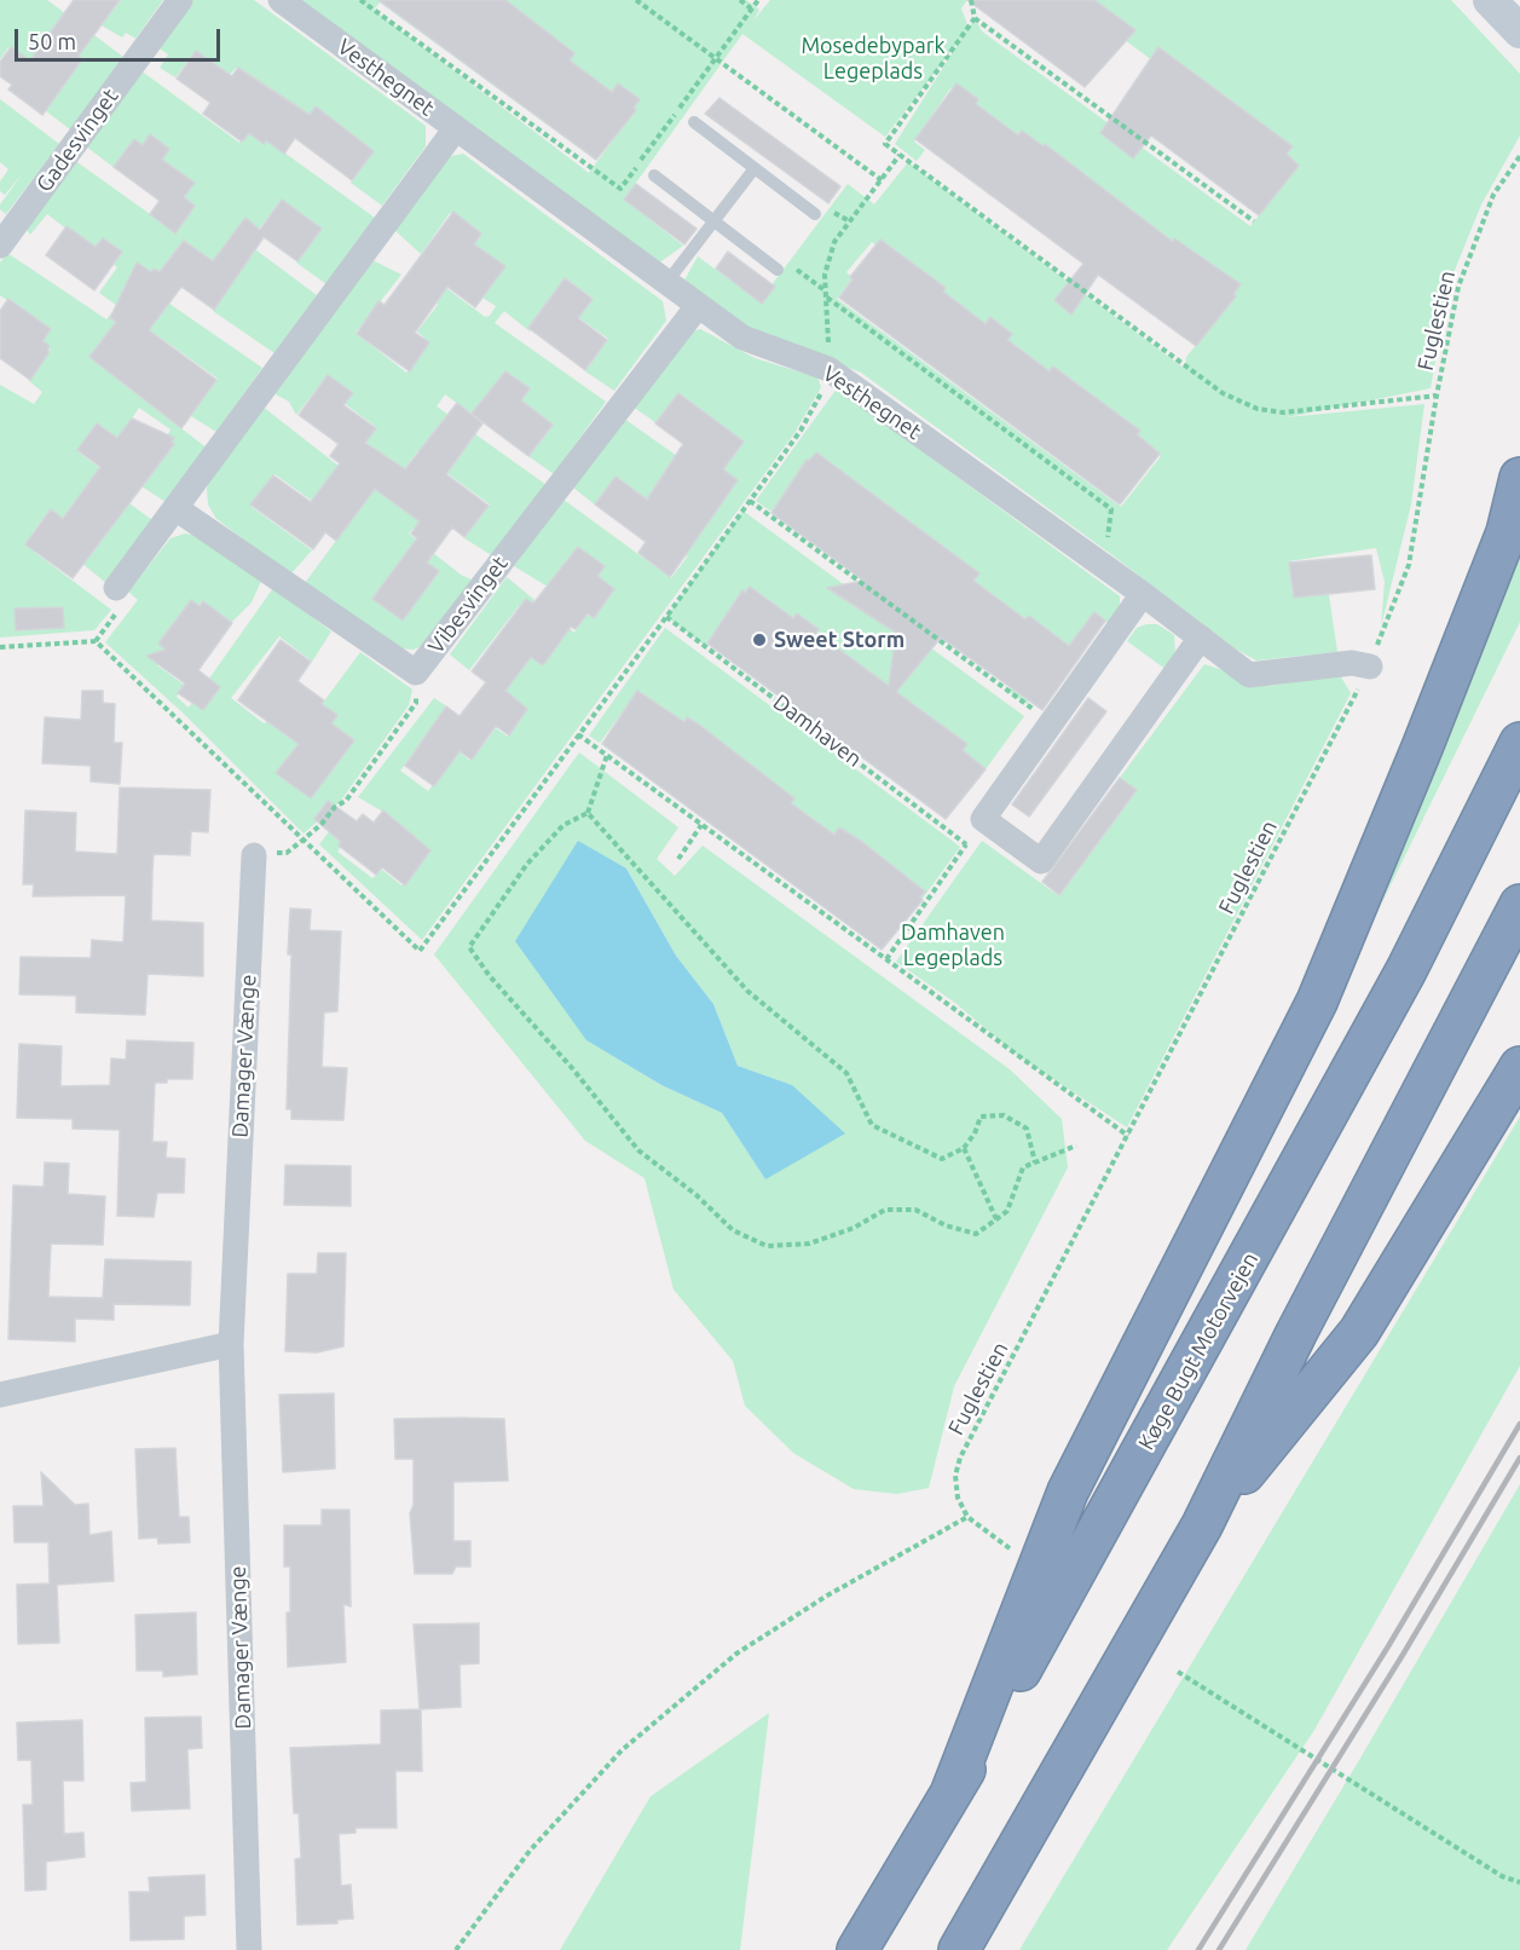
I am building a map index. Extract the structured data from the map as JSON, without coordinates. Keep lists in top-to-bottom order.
{
  "streets": {
    "highway": ["Køge Bugt Motorvejen"],
    "street": [
      "Vesthegnet",
      "Gadesvinget",
      "Vibesvinget",
      "Damager Vænge"
    ],
    "path": ["Fuglestien", "Damhaven"]
  },
  "crossings": [
    ["Vesthegnet", "Fuglestien"],
    ["Vesthegnet", "Vibesvinget"]
  ],
  "parks": ["Mosedebypark Legeplads", "Damhaven Legeplads"],
  "places": ["Sweet Storm"],
  "scale_bar": "50 m"
}
